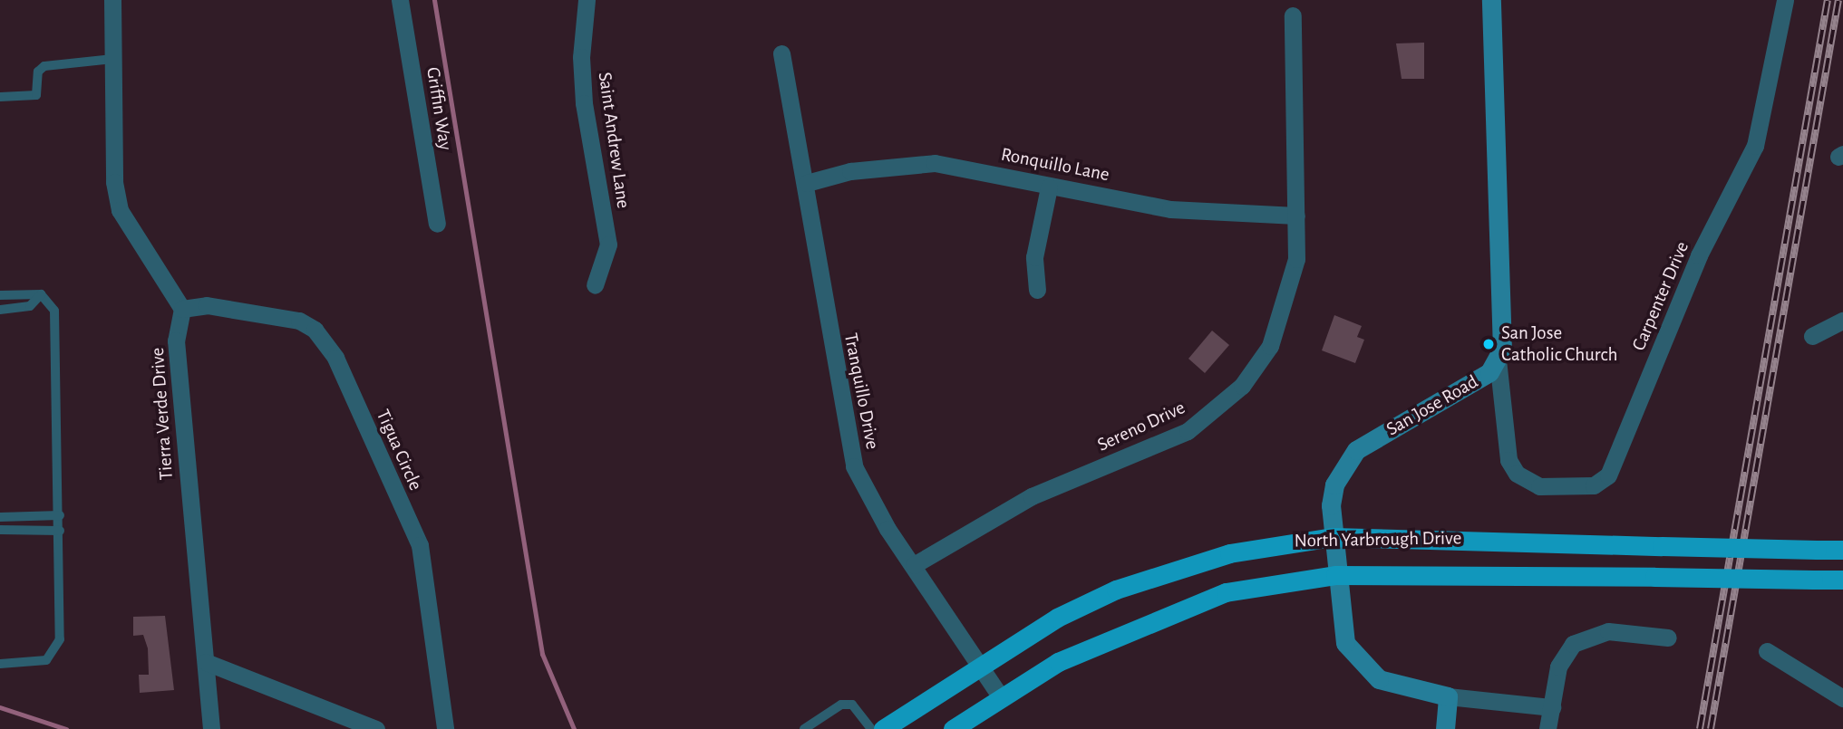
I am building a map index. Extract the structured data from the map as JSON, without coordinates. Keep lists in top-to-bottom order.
{
  "streets": {
    "main road": ["North Yarbrough Drive"],
    "street": [
      "Griffin Way",
      "Saint Andrew Lane",
      "Ronquillo Lane",
      "Carpenter Drive",
      "Tranquillo Drive",
      "San Jose Road",
      "Tierra Verde Drive",
      "Sereno Drive",
      "Tigua Circle"
    ]
  },
  "crossings": [
    ["Ronquillo Lane", "Tranquillo Drive"],
    ["Ronquillo Lane", "Sereno Drive"],
    ["Carpenter Drive", "San Jose Road"],
    ["Tranquillo Drive", "Sereno Drive"],
    ["Tranquillo Drive", "North Yarbrough Drive"],
    ["San Jose Road", "North Yarbrough Drive"],
    ["Tierra Verde Drive", "Tigua Circle"]
  ],
  "places": ["San Jose Catholic Church"]
}
